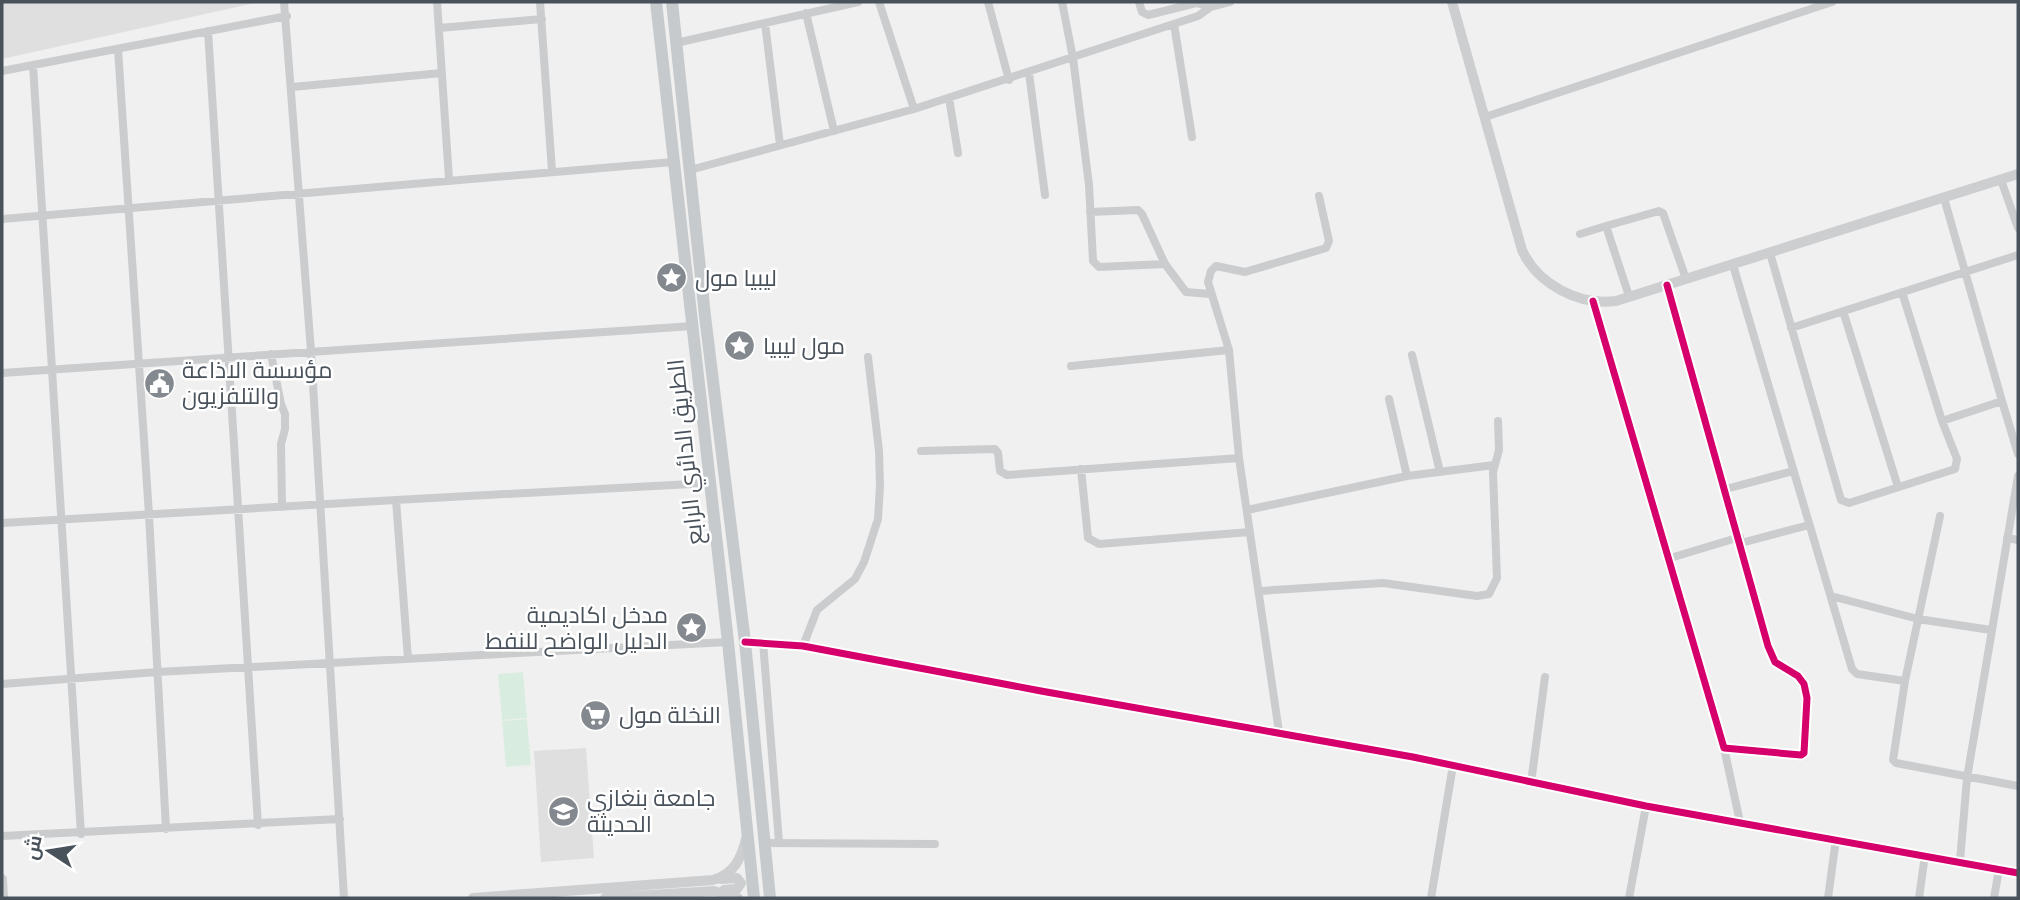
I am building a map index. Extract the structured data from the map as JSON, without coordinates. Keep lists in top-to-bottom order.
{
  "streets": {
    "main road": ["الطريق الدائري الرابع"]
  },
  "places": {
    "place": ["ليبيا مول", "مول ليبيا", "مدخل اكاديمية الدليل الواضح للنفط"],
    "public building": ["مؤسسة الاذاعة والتلفزيون"],
    "supermarket": ["النخلة مول"],
    "school or university": ["جامعة بنغازي الحديثة"]
  },
  "north": "left"
}
